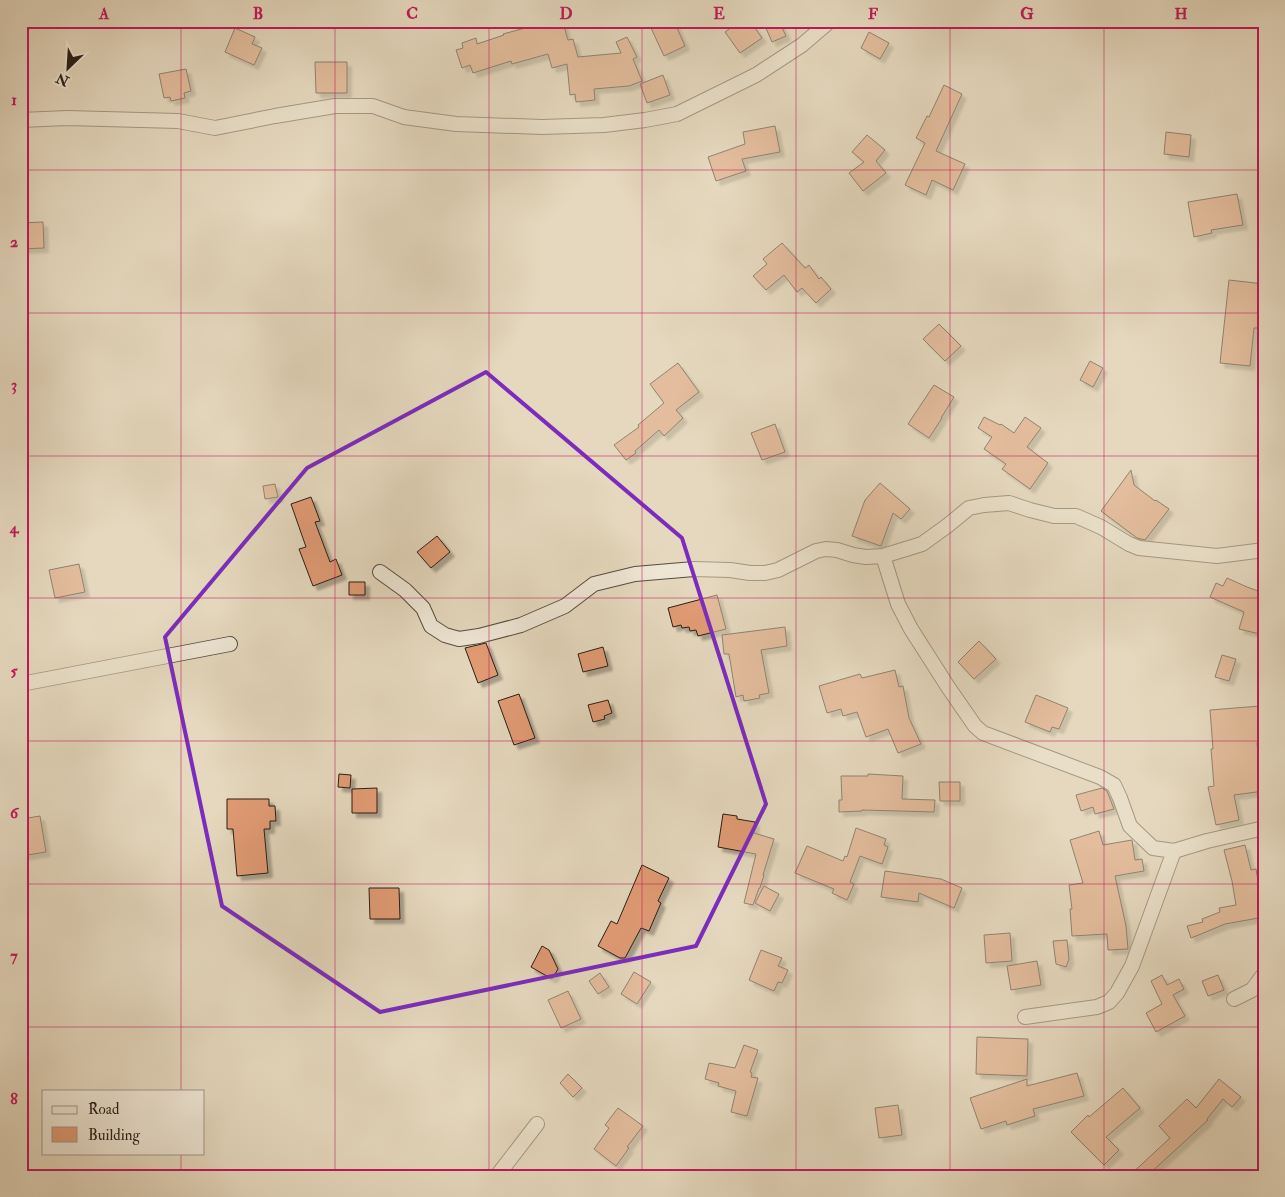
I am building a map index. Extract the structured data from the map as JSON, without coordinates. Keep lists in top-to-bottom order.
{
  "legend": ["Road", "Building"],
  "north": "bottom left",
  "grid": {
    "columns": [
      "A",
      "B",
      "C",
      "D",
      "E",
      "F",
      "G",
      "H"
    ],
    "rows": [
      "1",
      "2",
      "3",
      "4",
      "5",
      "6",
      "7",
      "8"
    ]
  }
}
